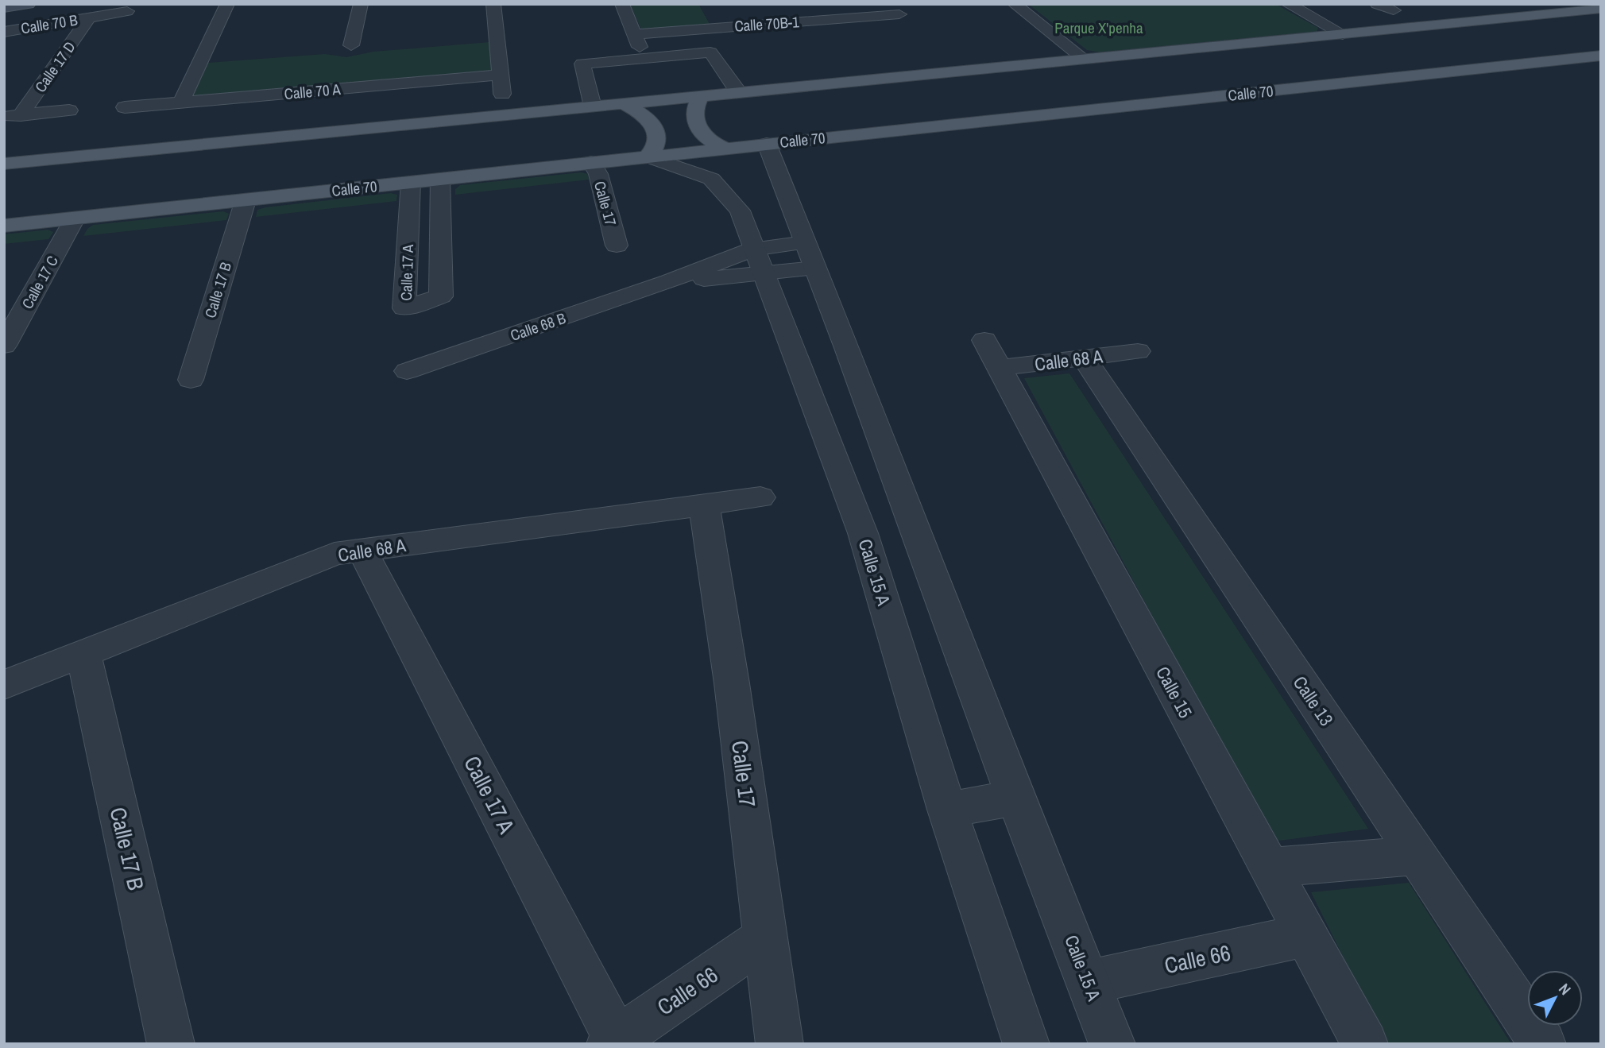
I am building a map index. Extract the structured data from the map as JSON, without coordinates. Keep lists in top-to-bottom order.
{
  "streets": {
    "main road": ["Calle 70"],
    "street": [
      "Calle 70 B",
      "Calle 70B-1",
      "Calle 17 D",
      "Calle 70 A",
      "Calle 17",
      "Calle 17 A",
      "Calle 17 C",
      "Calle 17 B",
      "Calle 68 B",
      "Calle 68 A",
      "Calle 15 A",
      "Calle 15",
      "Calle 13",
      "Calle 66"
    ]
  },
  "crossings": [
    ["Calle 70 B", "Calle 17 D"],
    ["Calle 70", "Calle 17"],
    ["Calle 70", "Calle 17 A"],
    ["Calle 70", "Calle 17 C"],
    ["Calle 70", "Calle 17 B"],
    ["Calle 70", "Calle 15 A"],
    ["Calle 17", "Calle 68 A"],
    ["Calle 17", "Calle 66"],
    ["Calle 17 A", "Calle 68 A"],
    ["Calle 17 A", "Calle 66"],
    ["Calle 17 B", "Calle 68 A"],
    ["Calle 68 B", "Calle 15 A"],
    ["Calle 68 A", "Calle 15"],
    ["Calle 68 A", "Calle 13"],
    ["Calle 15 A", "Calle 66"],
    ["Calle 15", "Calle 66"]
  ],
  "parks": ["Parque X'penha"],
  "north": "top right"
}
